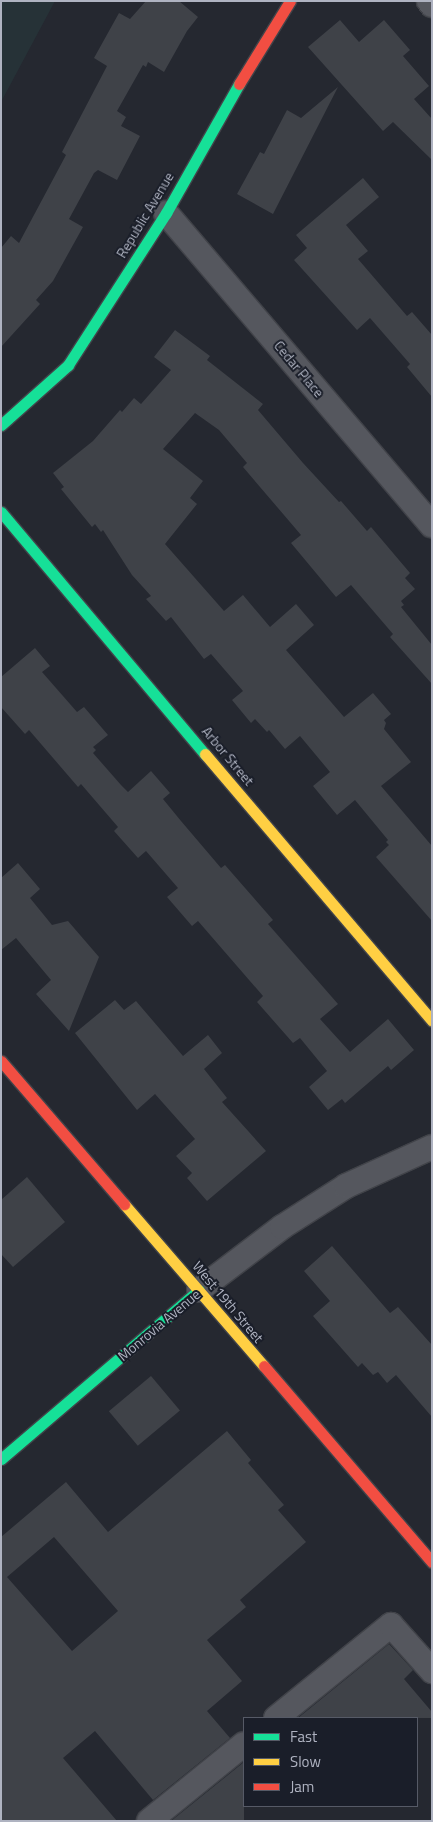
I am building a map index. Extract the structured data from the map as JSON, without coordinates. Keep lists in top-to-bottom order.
{
  "streets": {
    "street": [
      "Republic Avenue",
      "Cedar Place",
      "Arbor Street",
      "West 19th Street",
      "Monrovia Avenue"
    ]
  },
  "crossings": [
    ["Republic Avenue", "Cedar Place"],
    ["West 19th Street", "Monrovia Avenue"]
  ],
  "legend": ["Fast", "Slow", "Jam"]
}
